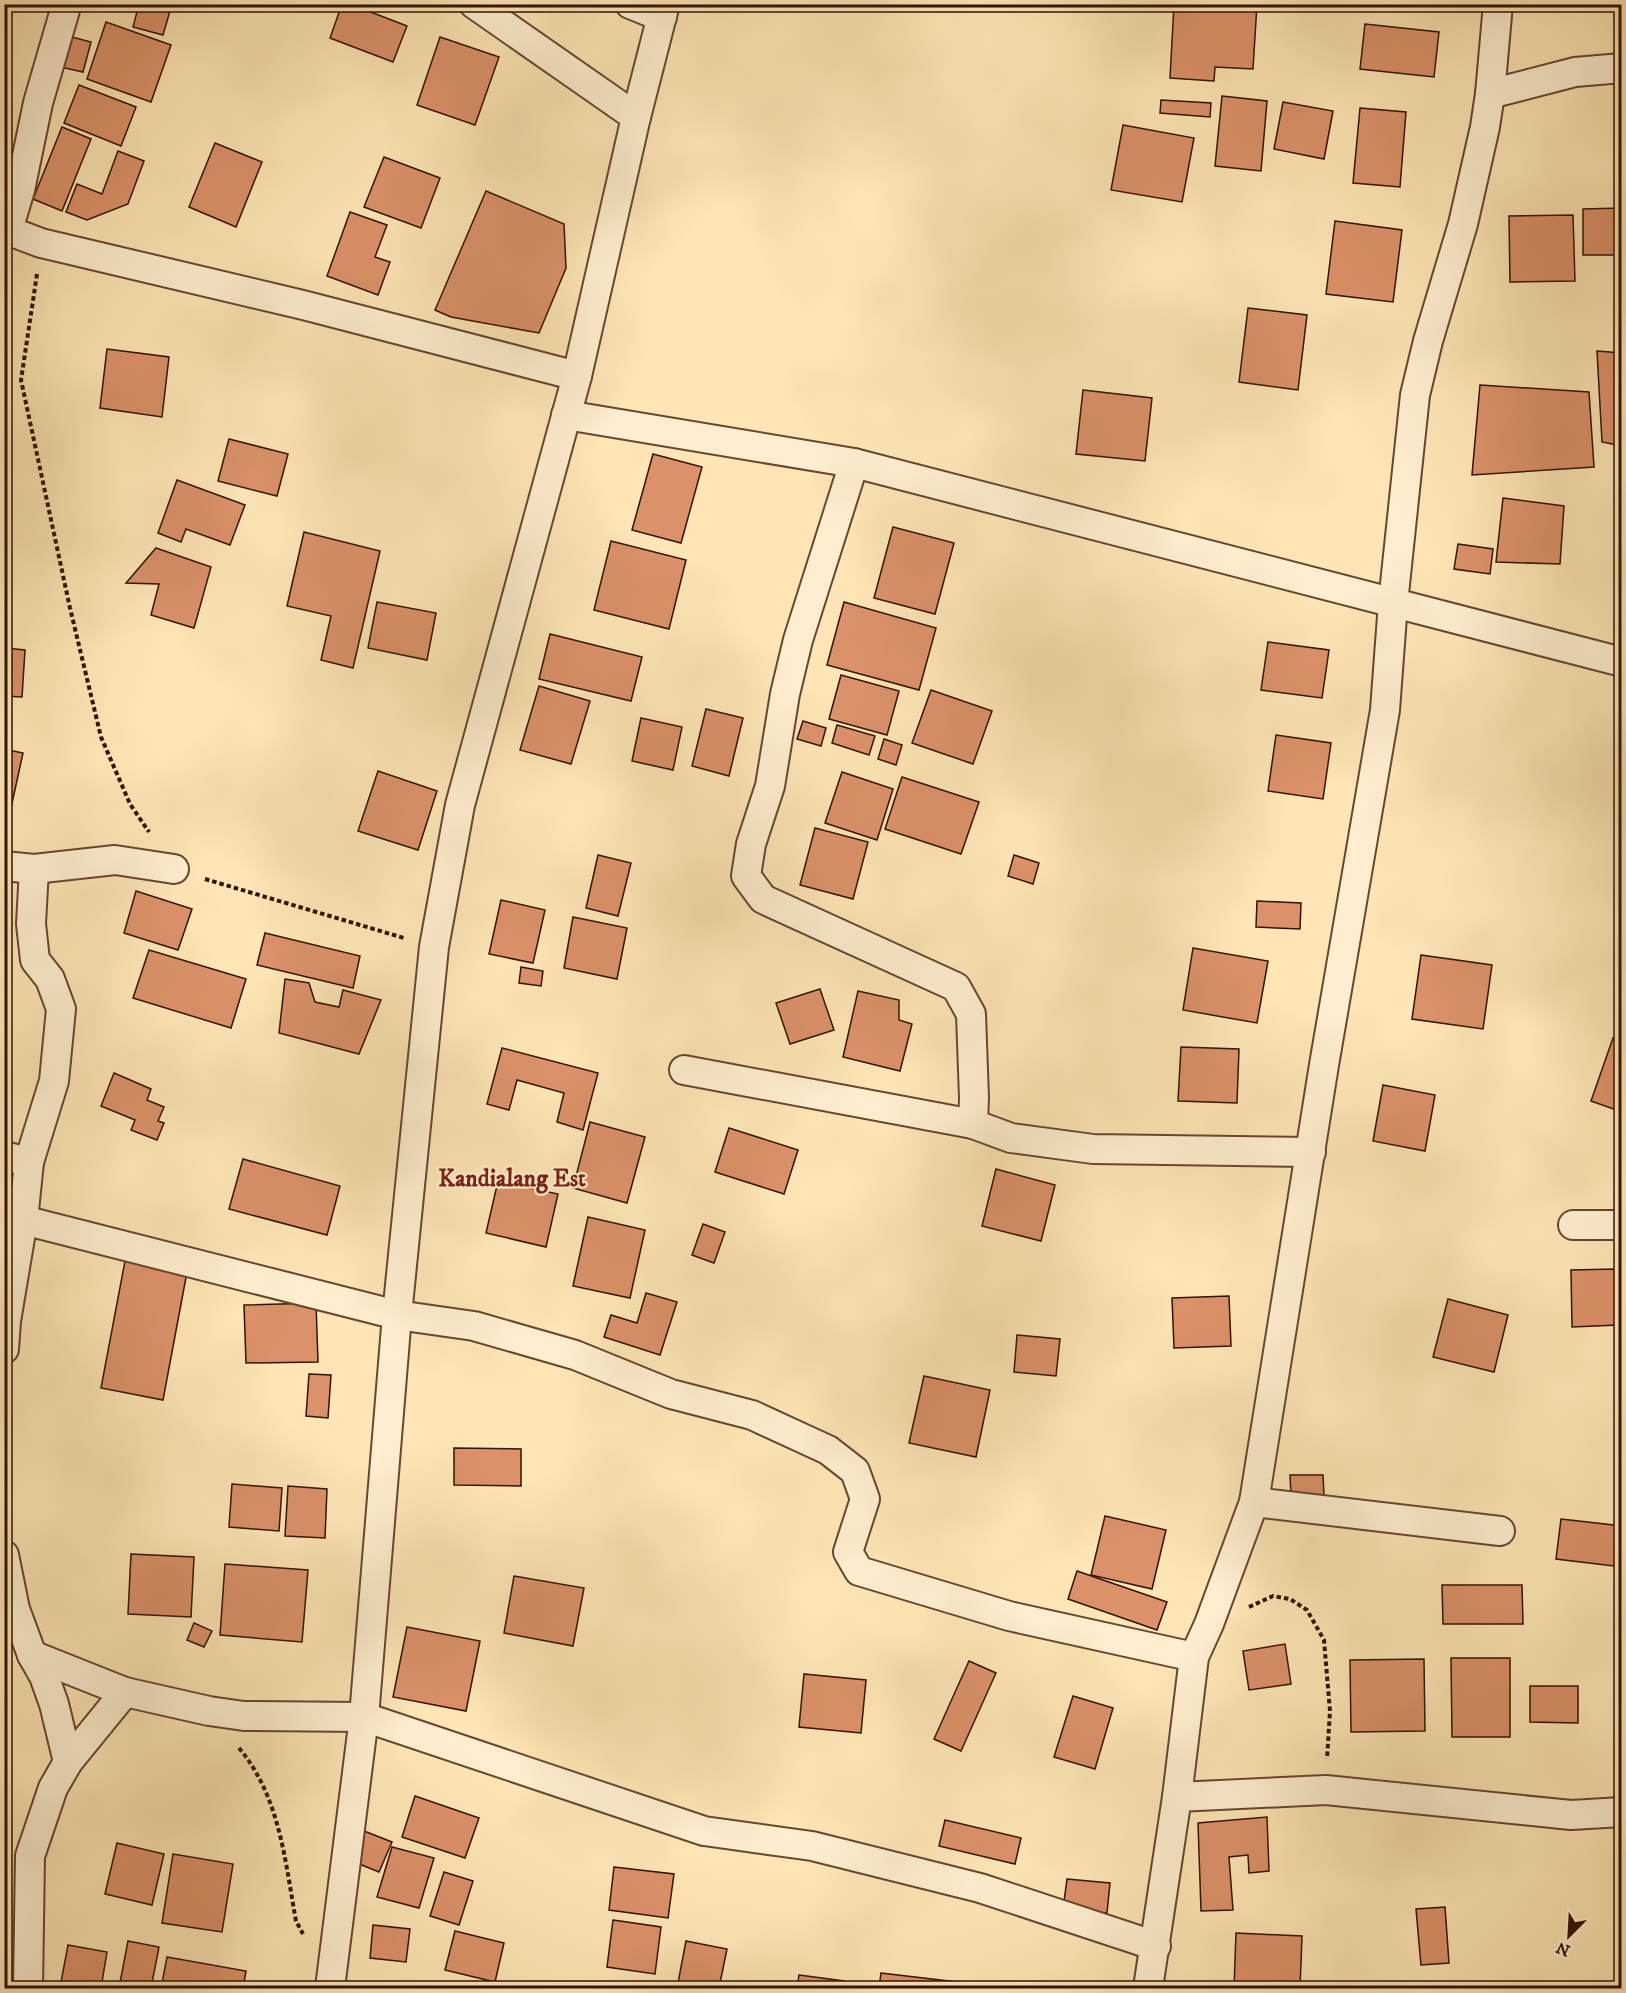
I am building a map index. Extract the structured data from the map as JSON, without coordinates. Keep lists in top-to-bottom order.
{
  "districts": ["Kandialang Est"],
  "north": "bottom left"
}
